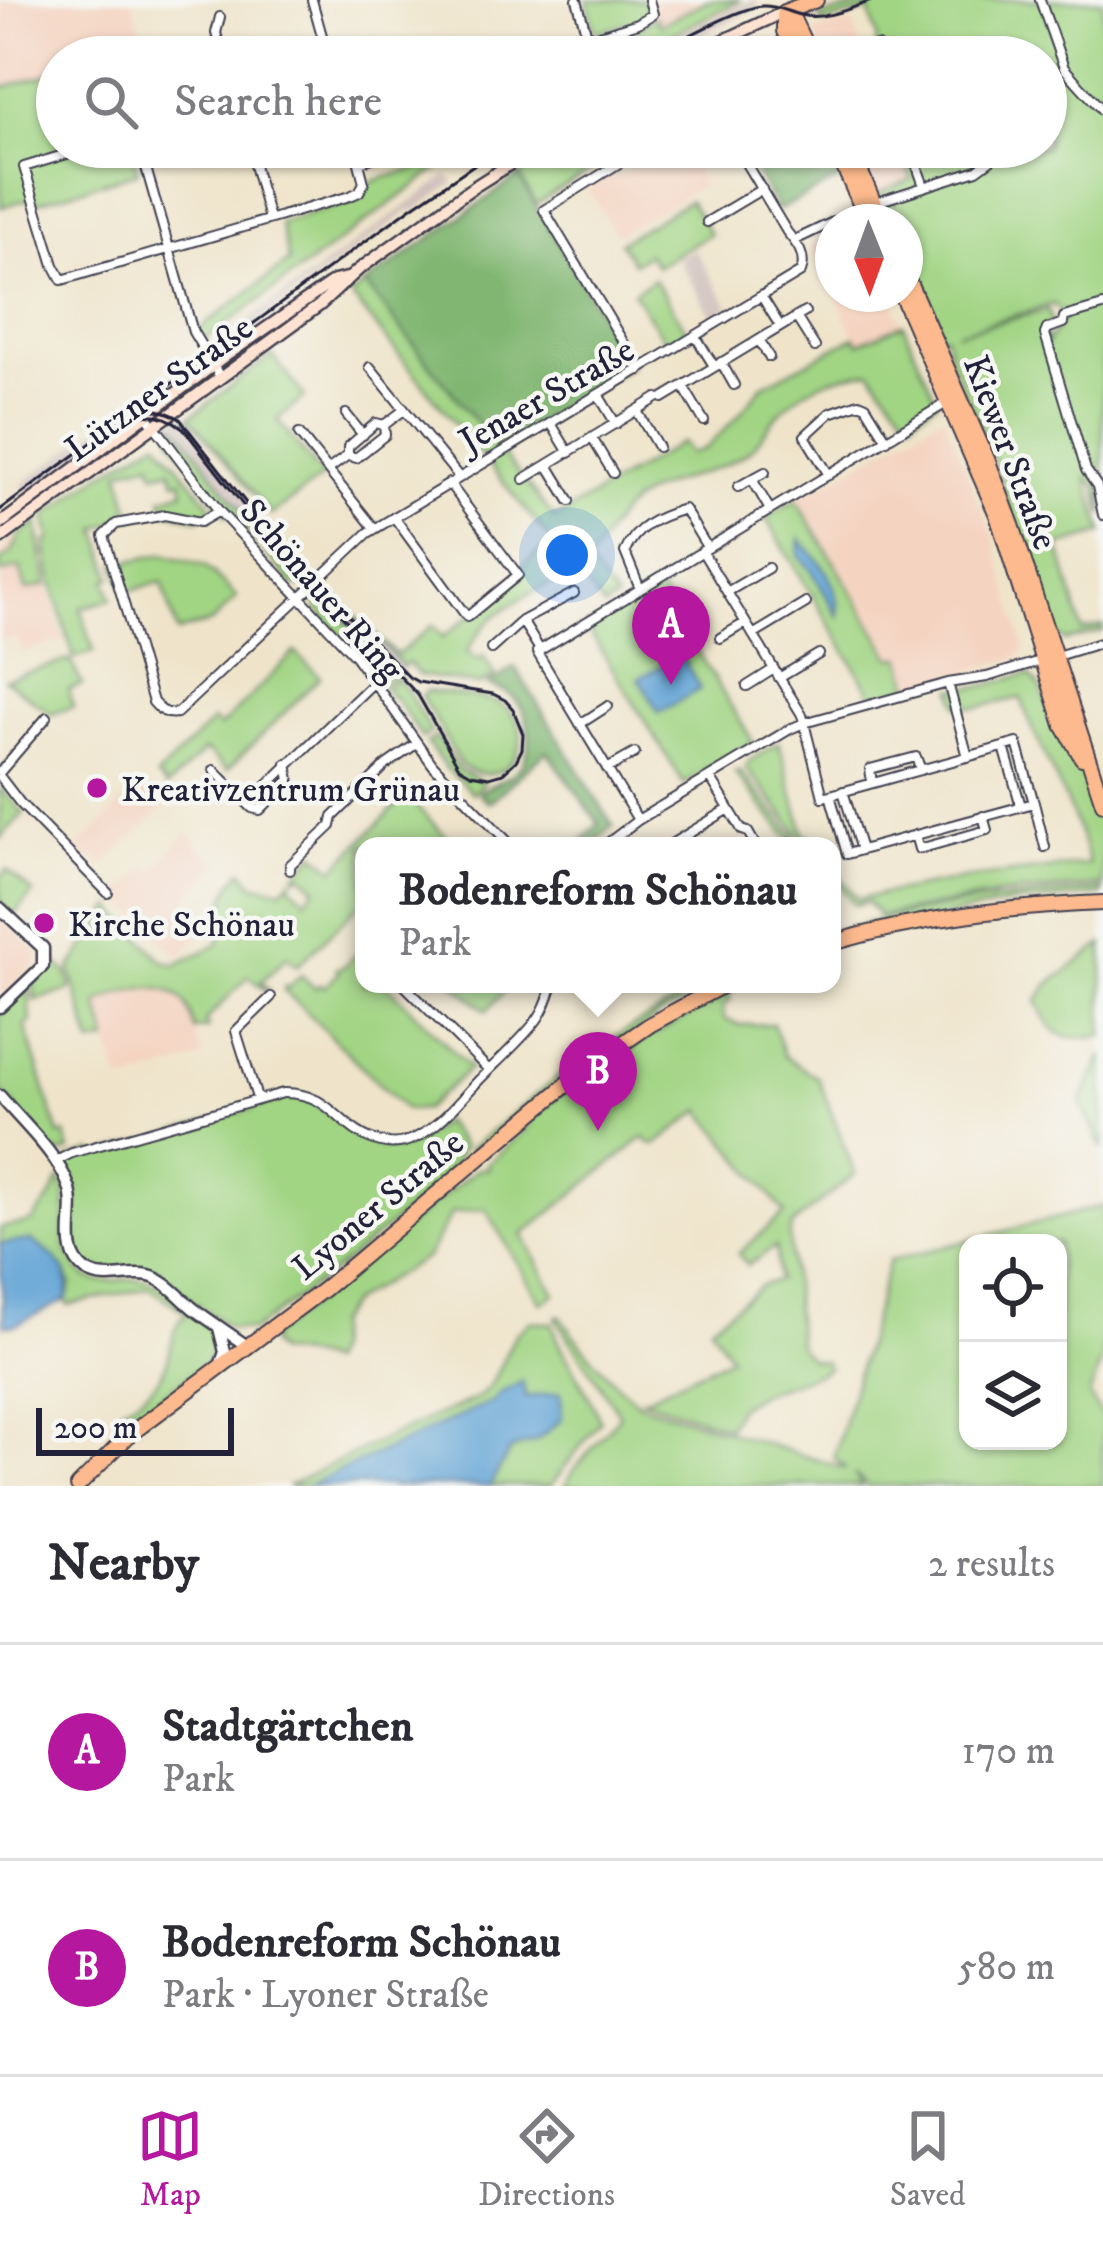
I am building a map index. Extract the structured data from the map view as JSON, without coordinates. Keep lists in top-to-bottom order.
{
  "streets": {
    "main road": ["Lützner Straße", "Kiewer Straße", "Lyoner Straße"],
    "street": ["Jenaer Straße", "Schönauer Ring"]
  },
  "crossings": [
    ["Lützner Straße", "Schönauer Ring"],
    ["Jenaer Straße", "Schönauer Ring"]
  ],
  "places": ["Kreativzentrum Grünau", "Kirche Schönau"],
  "scale_bar": "200 m",
  "north": "bottom",
  "page": {
    "search": "Search here",
    "pins": ["A", "B"],
    "popup": ["Bodenreform Schönau", "Park"],
    "scale": "200 m",
    "heading": ["Nearby", "2 results"],
    "list": [
      {
        "mark": "A",
        "name": "Stadtgärtchen",
        "note": "Park",
        "value": "170 m"
      },
      {
        "mark": "B",
        "name": "Bodenreform Schönau",
        "note": "Park · Lyoner Straße",
        "value": "580 m"
      }
    ],
    "nav": ["Map", "Directions", "Saved"]
  }
}
